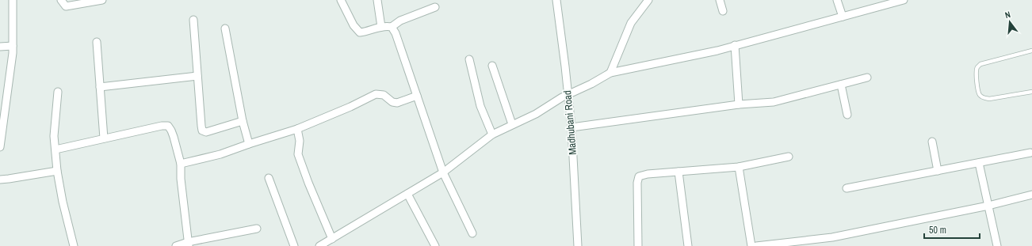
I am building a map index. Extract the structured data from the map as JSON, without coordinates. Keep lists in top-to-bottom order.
{
  "streets": {
    "street": ["Madhubani Road"]
  },
  "scale_bar": "50 m",
  "north": "top"
}
